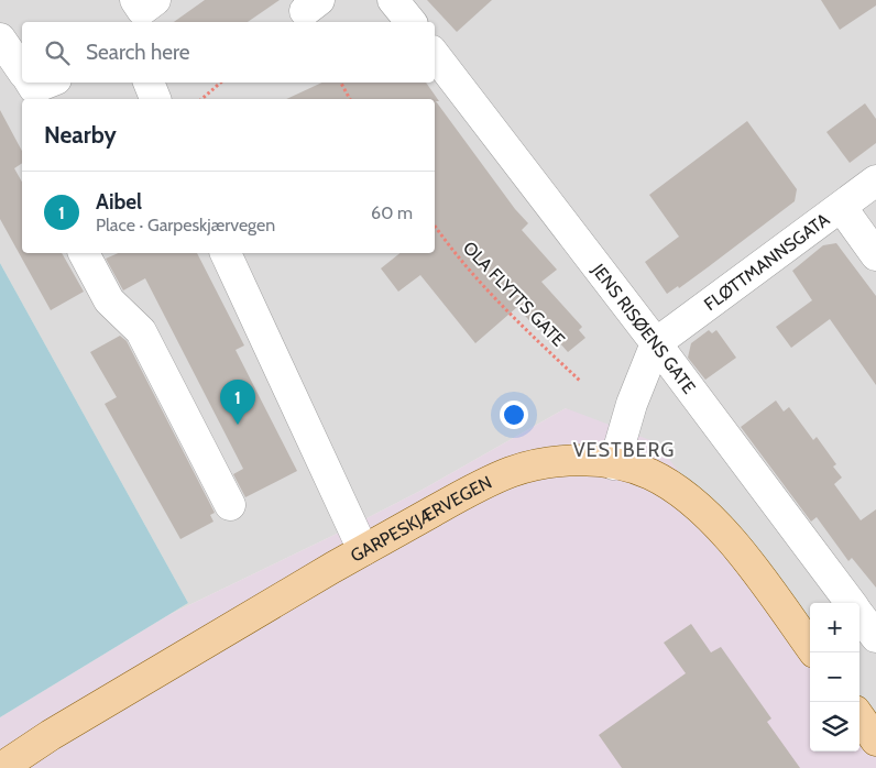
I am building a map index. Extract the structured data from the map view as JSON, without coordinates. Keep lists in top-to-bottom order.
{
  "streets": {
    "main road": ["GARPESKJÆRVEGEN"],
    "street": ["FLØTTMANNSGATA", "JENS RISØENS GATE"],
    "path": ["OLA FLYTTS GATE"]
  },
  "crossings": [
    ["FLØTTMANNSGATA", "JENS RISØENS GATE"]
  ],
  "districts": ["VESTBERG"],
  "page": {
    "search": "Search here",
    "heading": "Nearby",
    "list": [
      {
        "mark": "1",
        "name": "Aibel",
        "note": "Place · Garpeskjærvegen",
        "value": "60 m"
      }
    ],
    "pins": "1",
    "map_buttons": ["+", "−"]
  }
}
